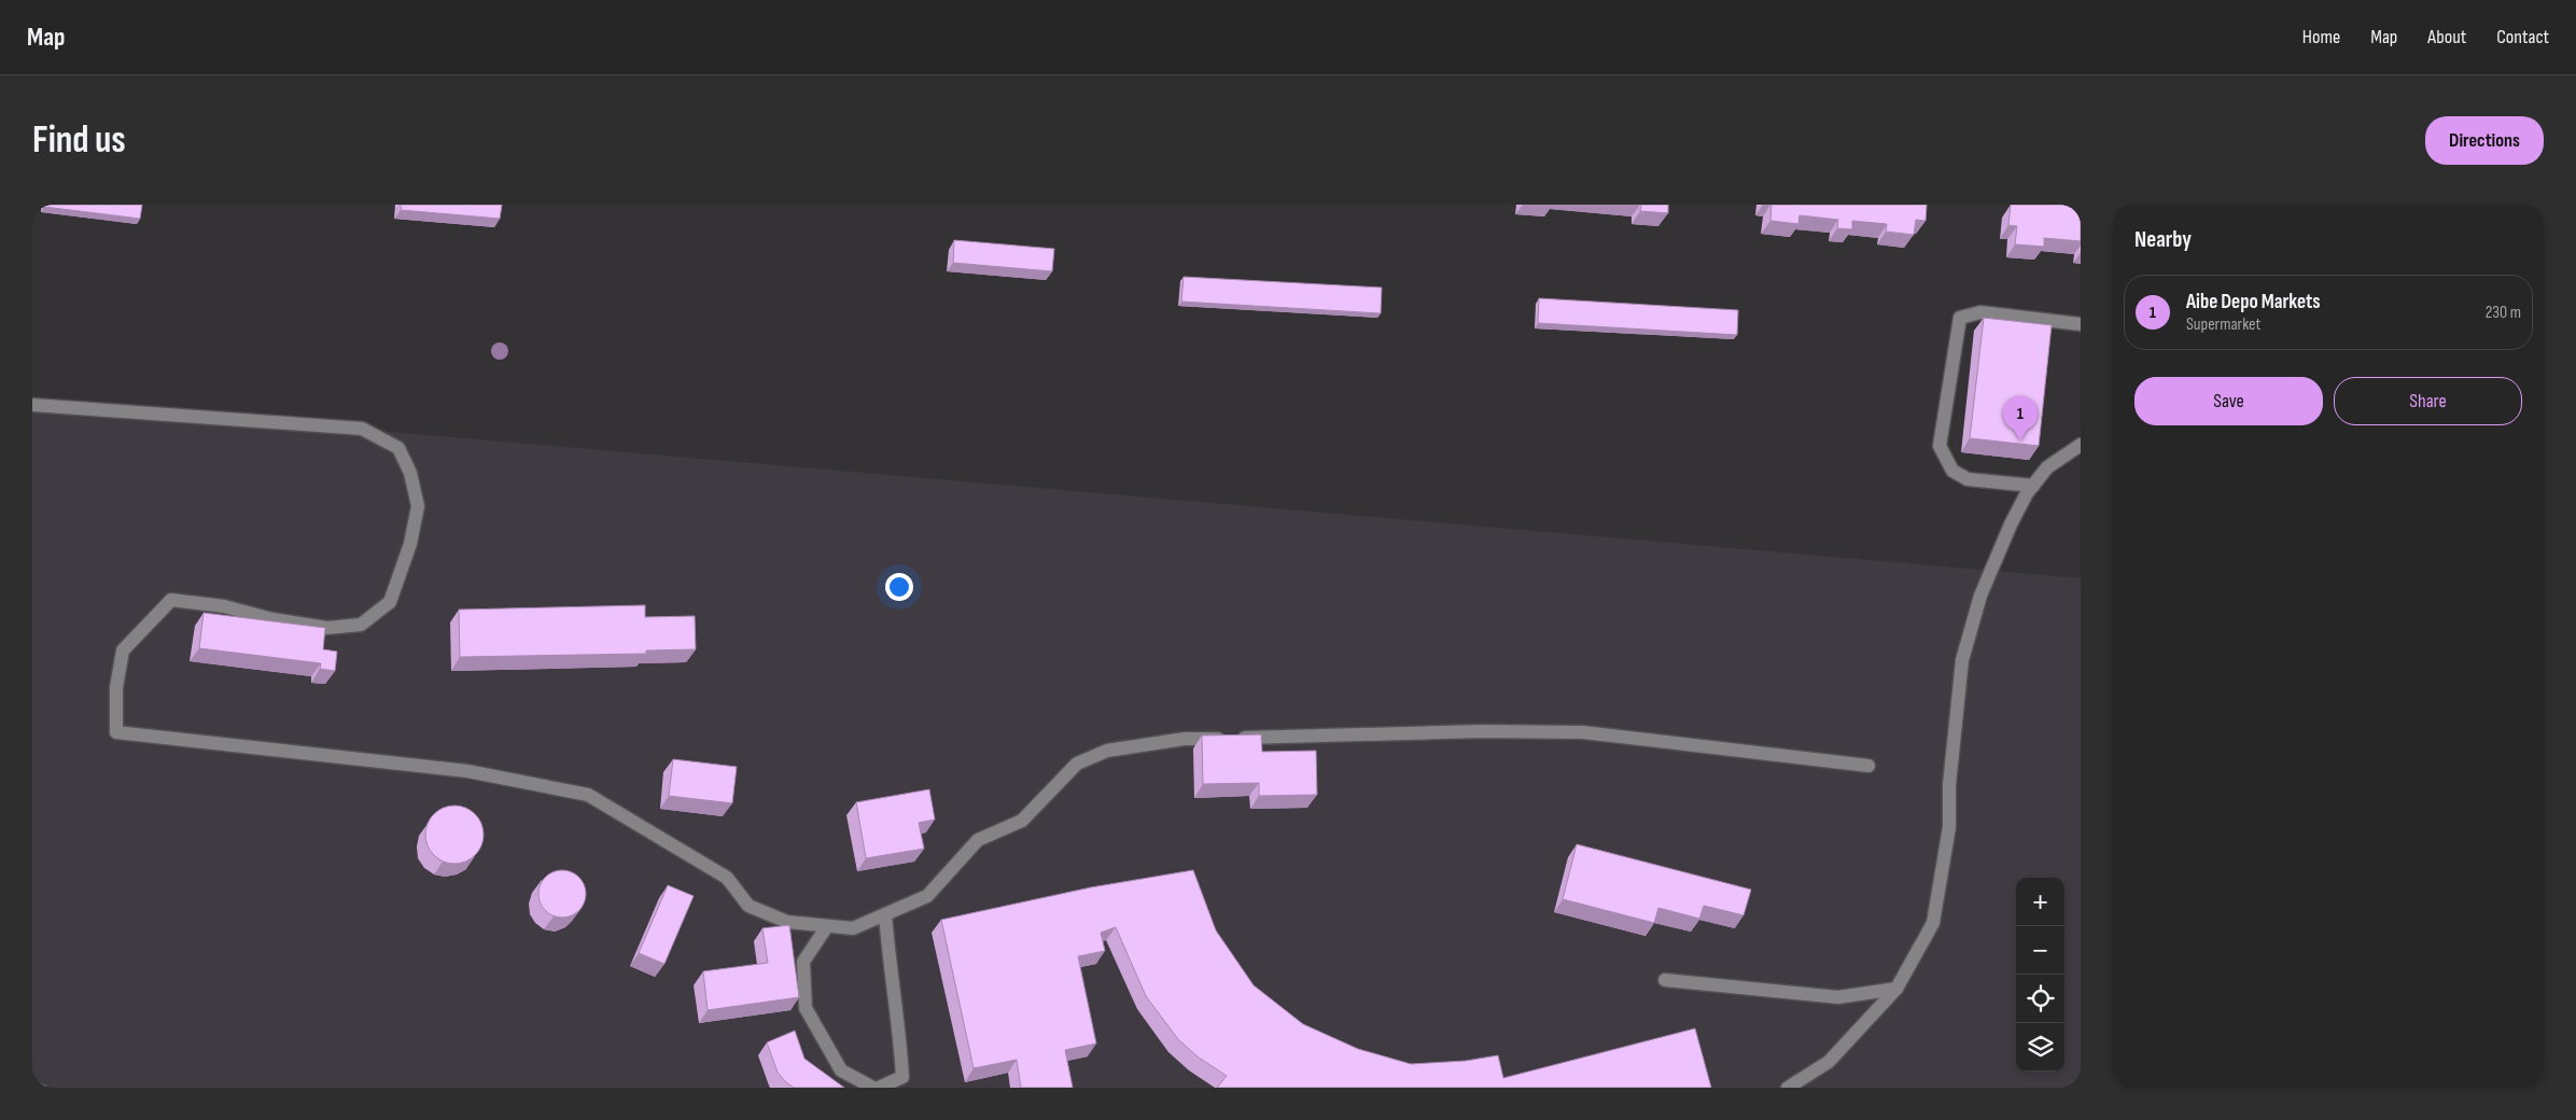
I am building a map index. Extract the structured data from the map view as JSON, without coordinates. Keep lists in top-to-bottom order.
{
  "page": {
    "header": "Map",
    "nav": [
      "Home",
      "Map",
      "About",
      "Contact"
    ],
    "buttons": [
      "Directions",
      ["Save", "Share"]
    ],
    "title": "Find us",
    "heading": "Nearby",
    "list": [
      {
        "mark": "1",
        "name": "Aibe Depo Markets",
        "note": "Supermarket",
        "value": "230 m"
      }
    ],
    "pins": "1",
    "map_buttons": ["+", "−"]
  }
}
